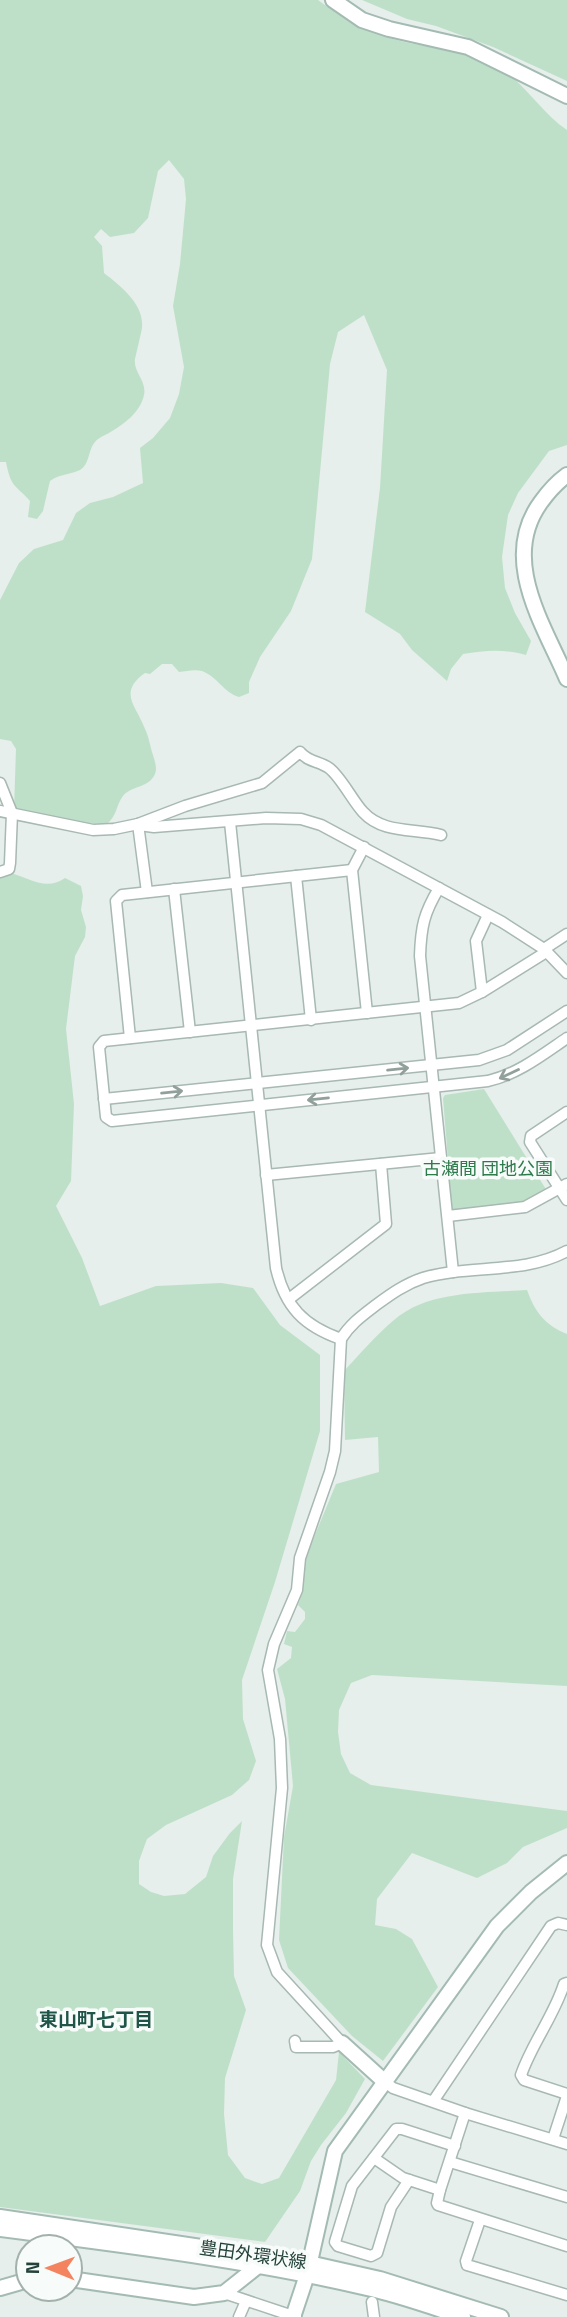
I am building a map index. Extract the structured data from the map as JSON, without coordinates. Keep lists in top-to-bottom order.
{
  "streets": {
    "street": ["豊田外環状線"]
  },
  "districts": ["東山町七丁目"],
  "parks": ["古瀬間 団地公園"],
  "north": "left"
}
